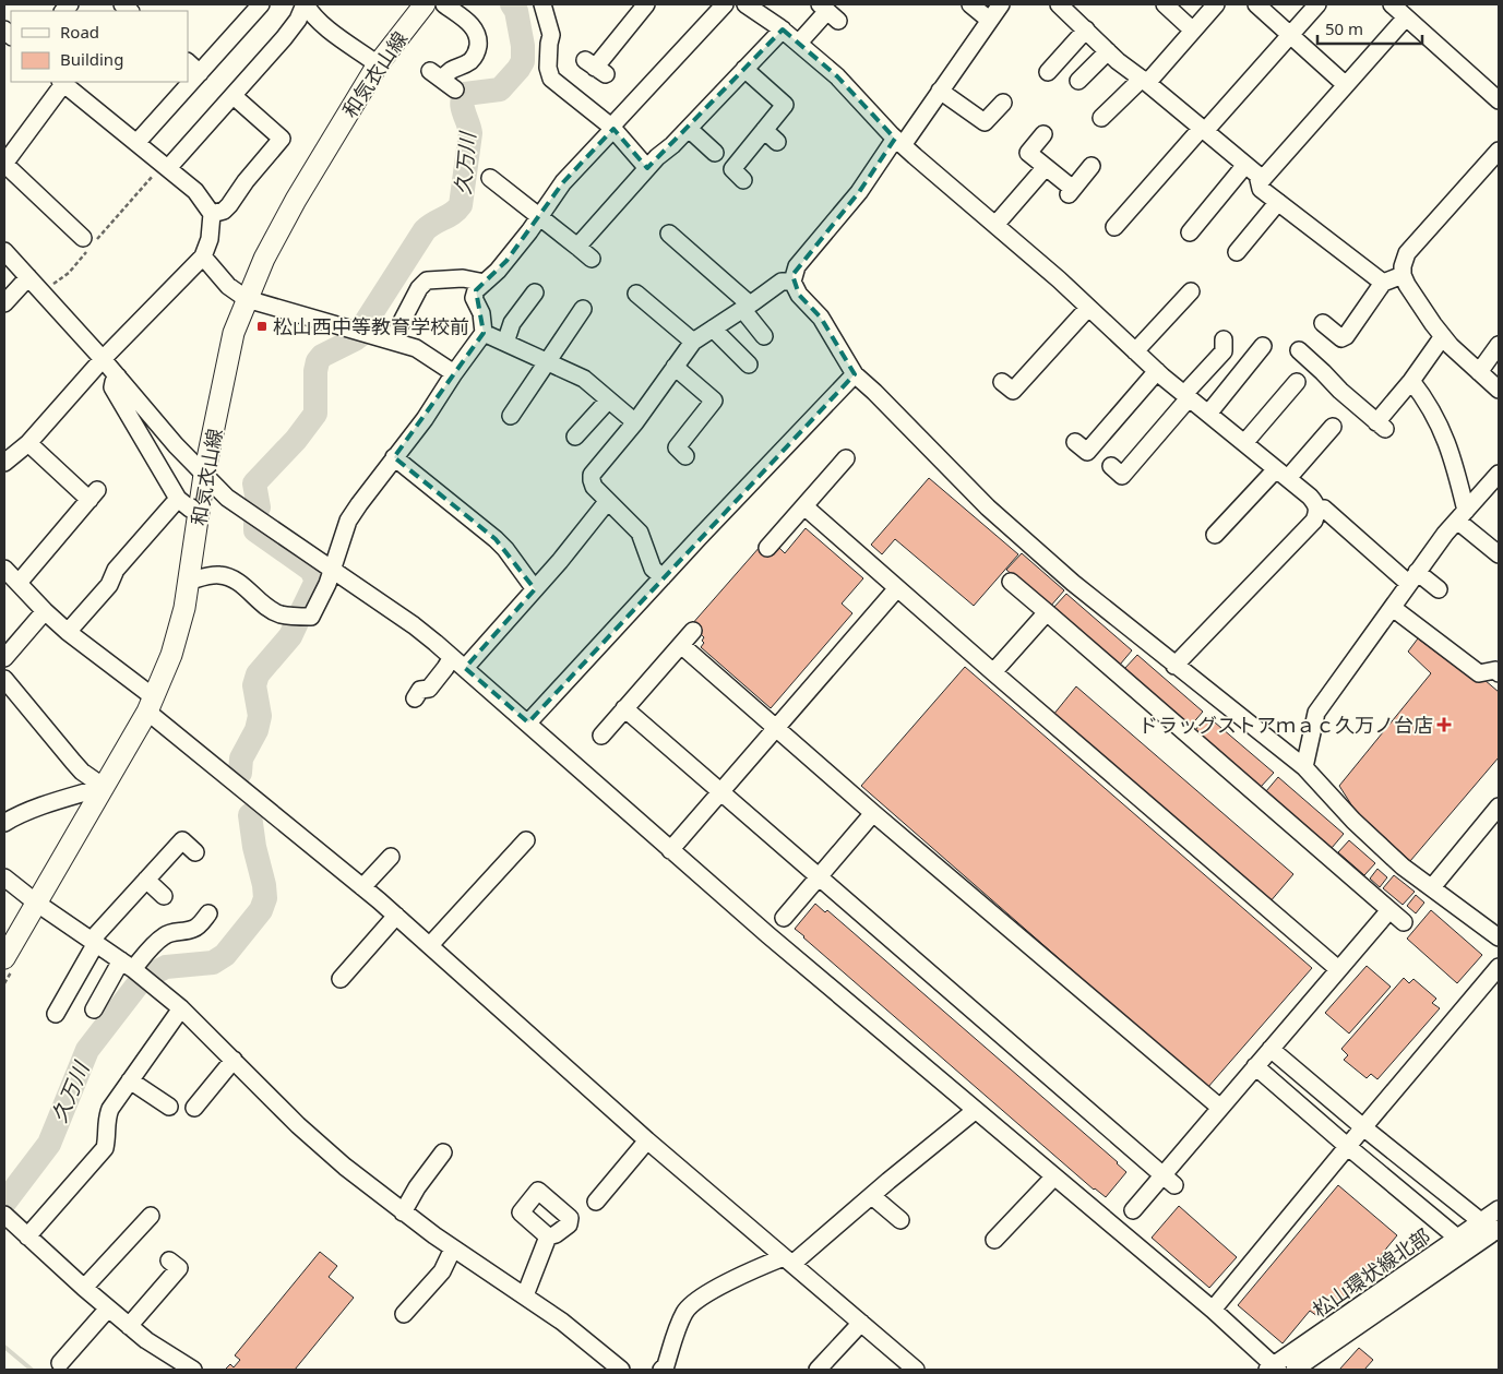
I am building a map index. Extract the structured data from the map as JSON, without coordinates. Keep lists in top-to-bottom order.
{
  "streets": {
    "main road": ["和気衣山線"],
    "street": ["松山環状線北部"]
  },
  "water": ["久万川"],
  "places": {
    "transit": ["松山西中等教育学校前"],
    "health": ["ドラッグストアｍａｃ久万ノ台店"]
  },
  "legend": ["Road", "Building"],
  "scale_bar": "50 m"
}
